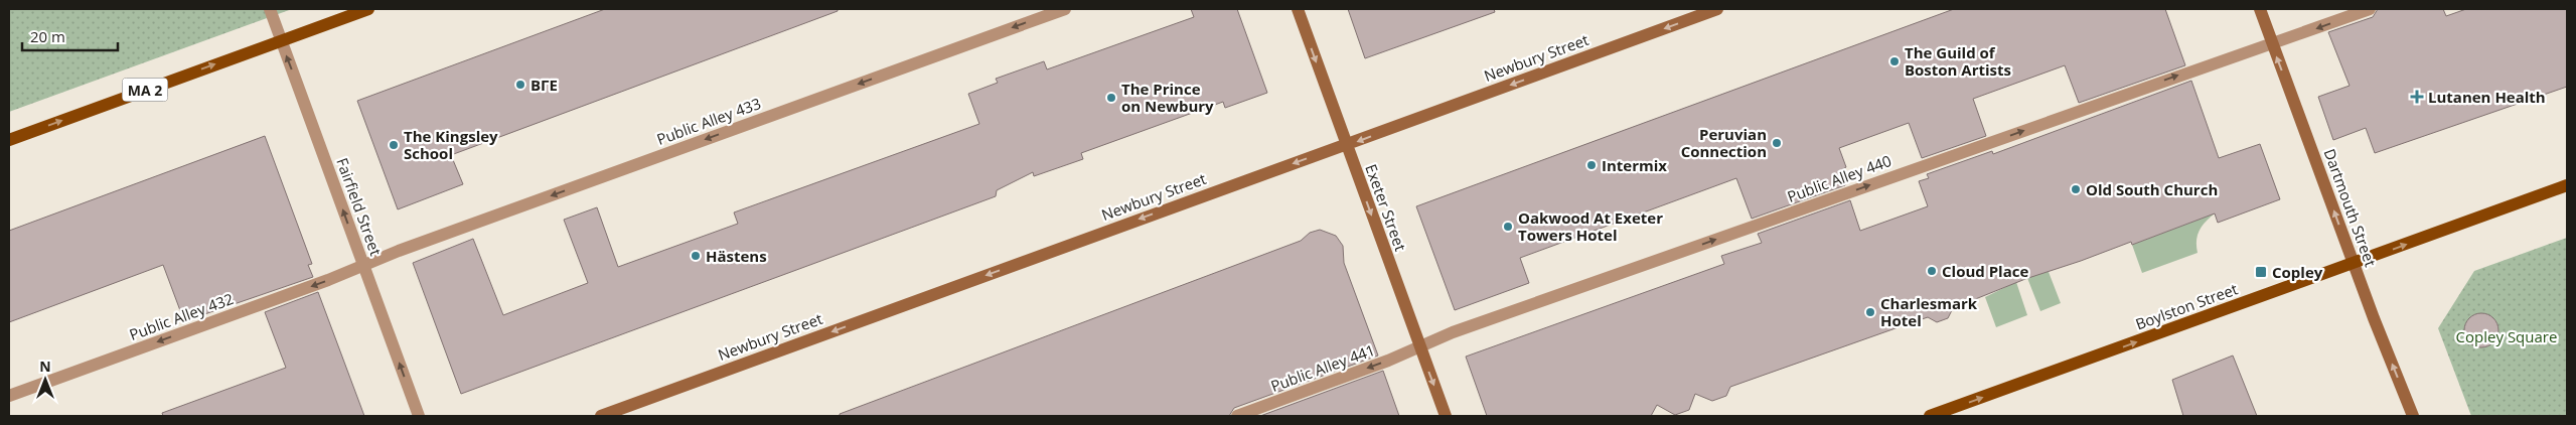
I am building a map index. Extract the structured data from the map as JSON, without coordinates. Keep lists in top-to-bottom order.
{
  "streets": {
    "main road": [
      "Newbury Street",
      "MA 2",
      "Exeter Street",
      "Dartmouth Street",
      "Boylston Street"
    ],
    "street": [
      "Public Alley 433",
      "Public Alley 440",
      "Fairfield Street",
      "Public Alley 432",
      "Public Alley 441"
    ]
  },
  "crossings": [
    ["Newbury Street", "Exeter Street"],
    ["MA 2", "Fairfield Street"],
    ["Public Alley 433", "Fairfield Street"],
    ["Public Alley 433", "Public Alley 432"],
    ["Public Alley 440", "Exeter Street"],
    ["Public Alley 440", "Dartmouth Street"],
    ["Public Alley 440", "Public Alley 441"],
    ["Fairfield Street", "Public Alley 432"],
    ["Exeter Street", "Public Alley 441"],
    ["Dartmouth Street", "Boylston Street"]
  ],
  "one_way": [
    "Newbury Street",
    "Public Alley 433",
    "Fairfield Street",
    "Exeter Street",
    "Dartmouth Street",
    "Boylston Street",
    "Public Alley 432",
    "Public Alley 441"
  ],
  "parks": ["Copley Square"],
  "places": {
    "other": [
      "The Guild of Boston Artists",
      "ΒΓΕ",
      "The Prince on Newbury",
      "Peruvian Connection",
      "The Kingsley School",
      "Intermix",
      "Old South Church",
      "Oakwood At Exeter Towers Hotel",
      "Hästens",
      "Cloud Place",
      "Charlesmark Hotel"
    ],
    "health": ["Lutanen Health"],
    "transit": ["Copley"]
  },
  "scale_bar": "20 m",
  "north": "top"
}
